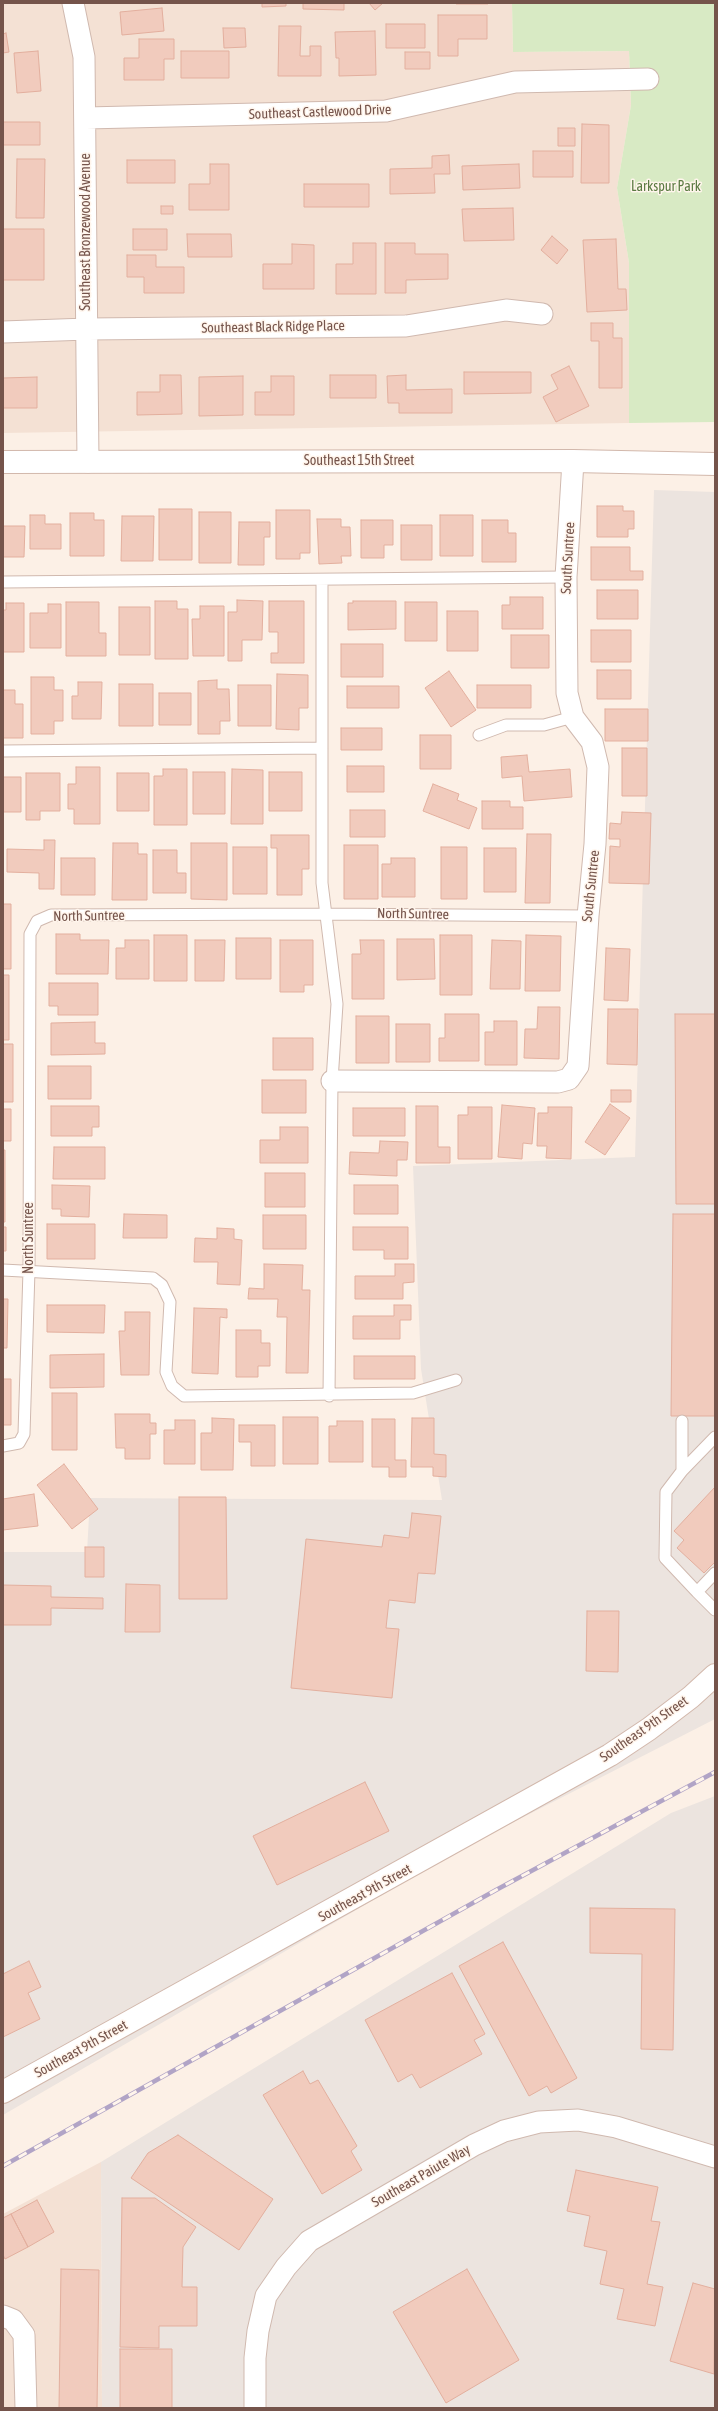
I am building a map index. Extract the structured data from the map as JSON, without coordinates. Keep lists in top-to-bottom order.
{
  "streets": {
    "street": [
      "Southeast Castlewood Drive",
      "Southeast Bronzewood Avenue",
      "Southeast Black Ridge Place",
      "Southeast 15th Street",
      "South Suntree",
      "Southeast 9th Street",
      "Southeast Paiute Way"
    ],
    "lane": ["North Suntree"]
  },
  "crossings": [
    ["Southeast Castlewood Drive", "Southeast Bronzewood Avenue"],
    ["Southeast Bronzewood Avenue", "Southeast Black Ridge Place"],
    ["Southeast Bronzewood Avenue", "Southeast 15th Street"],
    ["Southeast 15th Street", "South Suntree"],
    ["South Suntree", "North Suntree"]
  ],
  "parks": ["Larkspur Park"]
}
